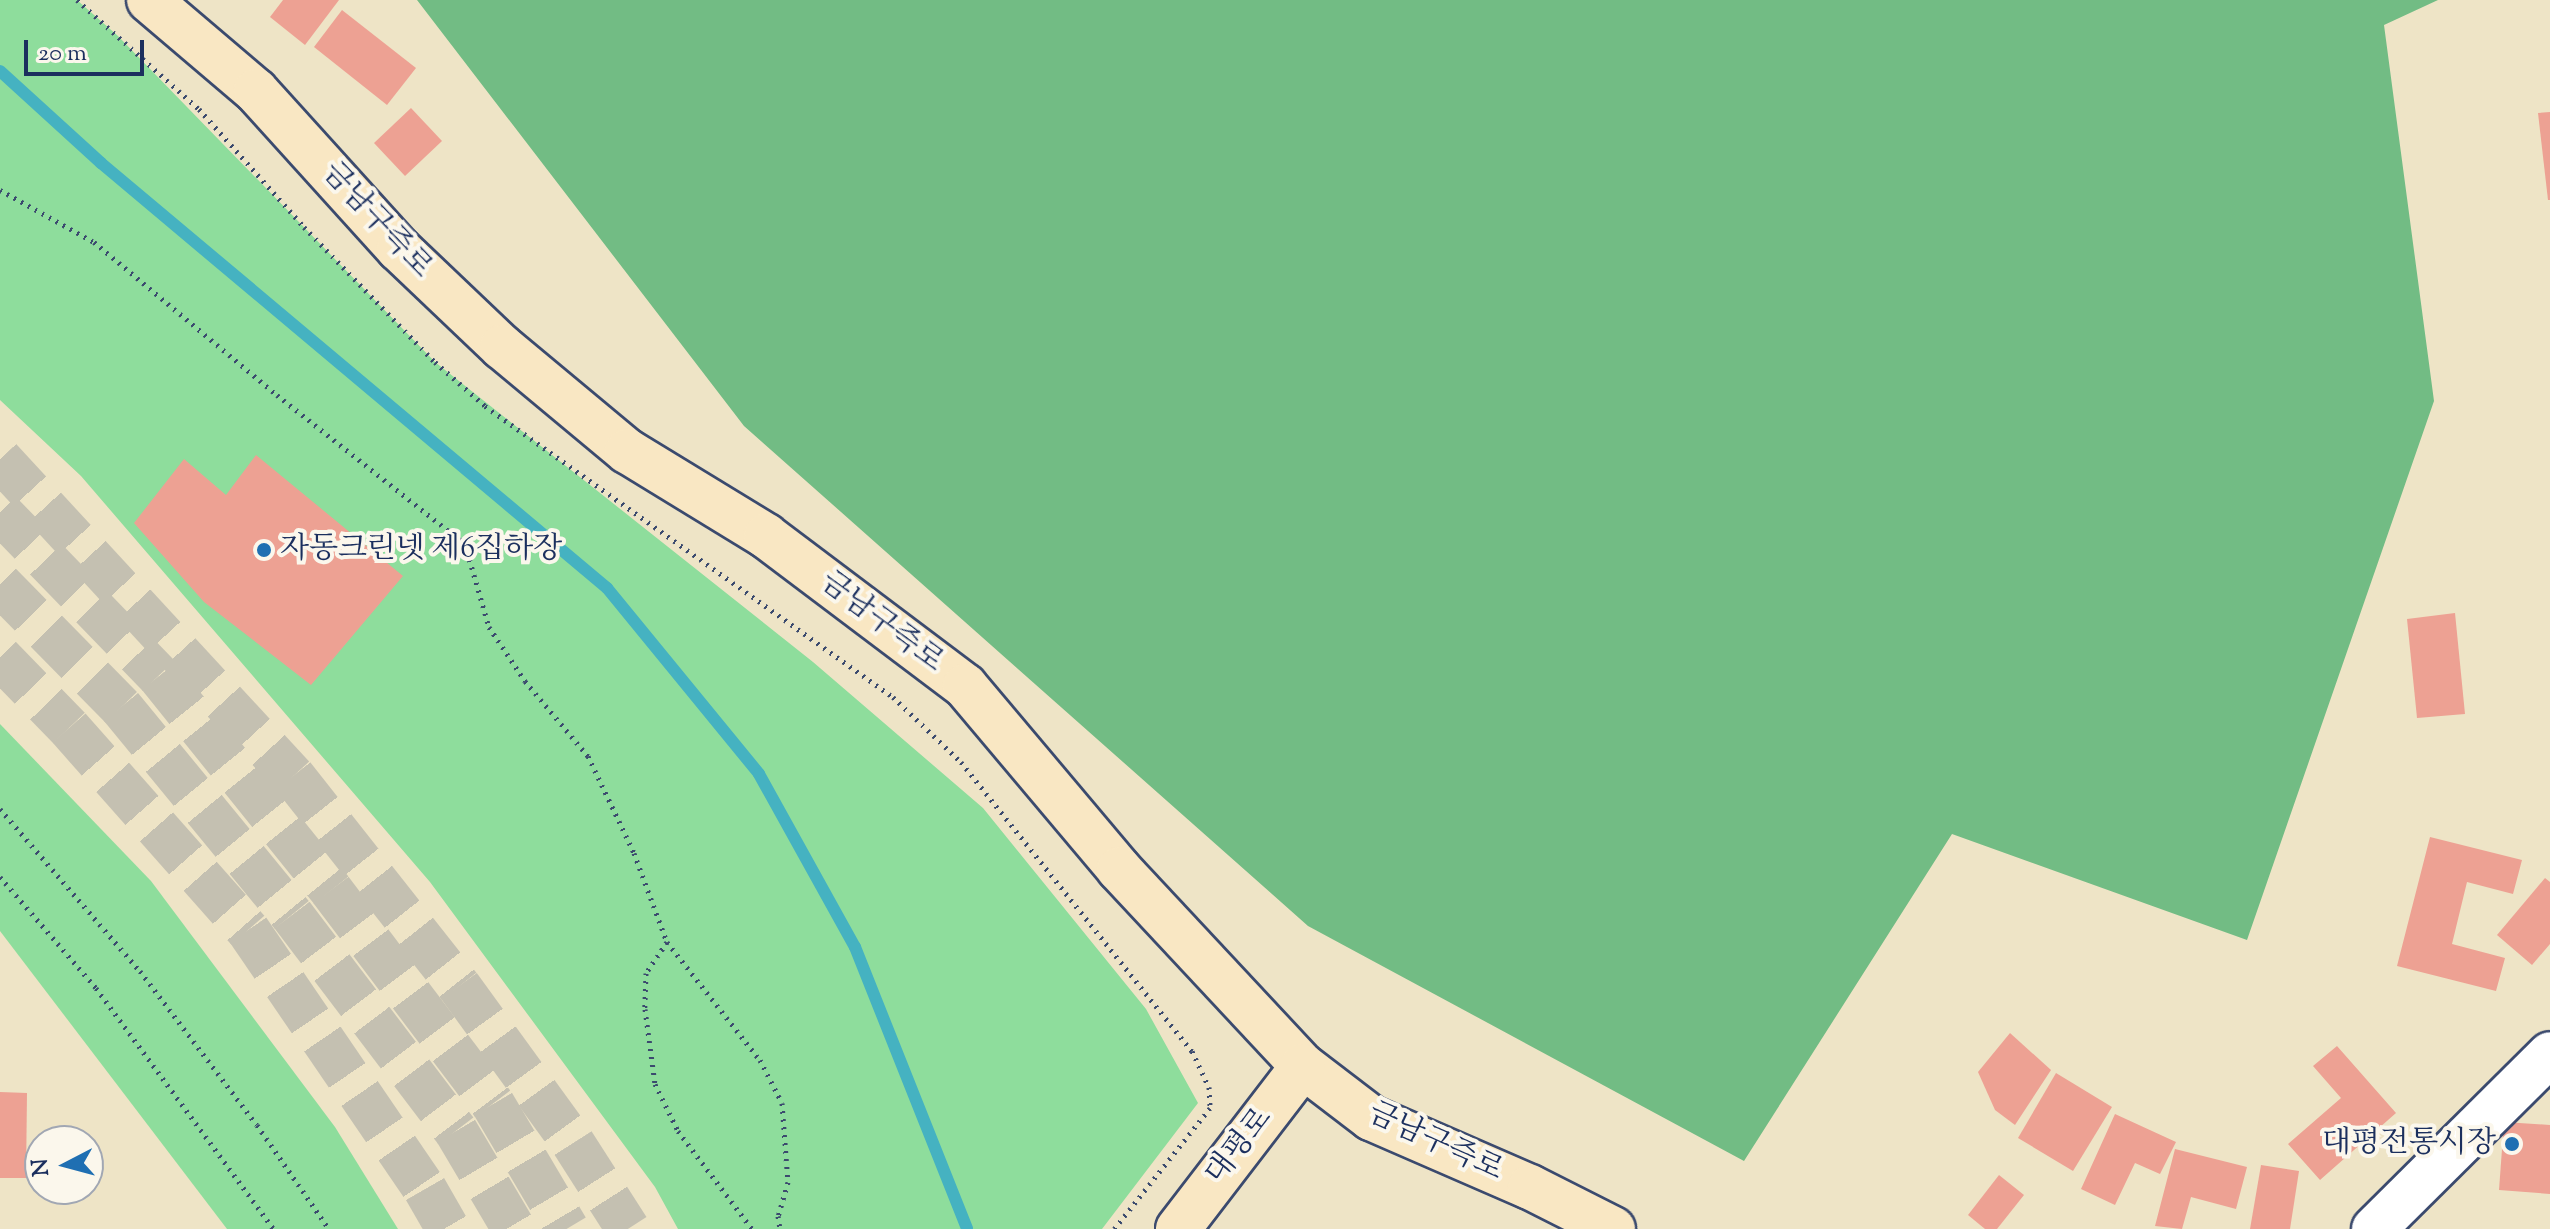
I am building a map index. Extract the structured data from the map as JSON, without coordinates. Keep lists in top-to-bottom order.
{
  "streets": {
    "main road": ["금남구즉로", "대평로"]
  },
  "crossings": [
    ["금남구즉로", "대평로"]
  ],
  "places": ["자동크린넷 제6집하장", "대평전통시장"],
  "scale_bar": "20 m",
  "north": "left"
}
